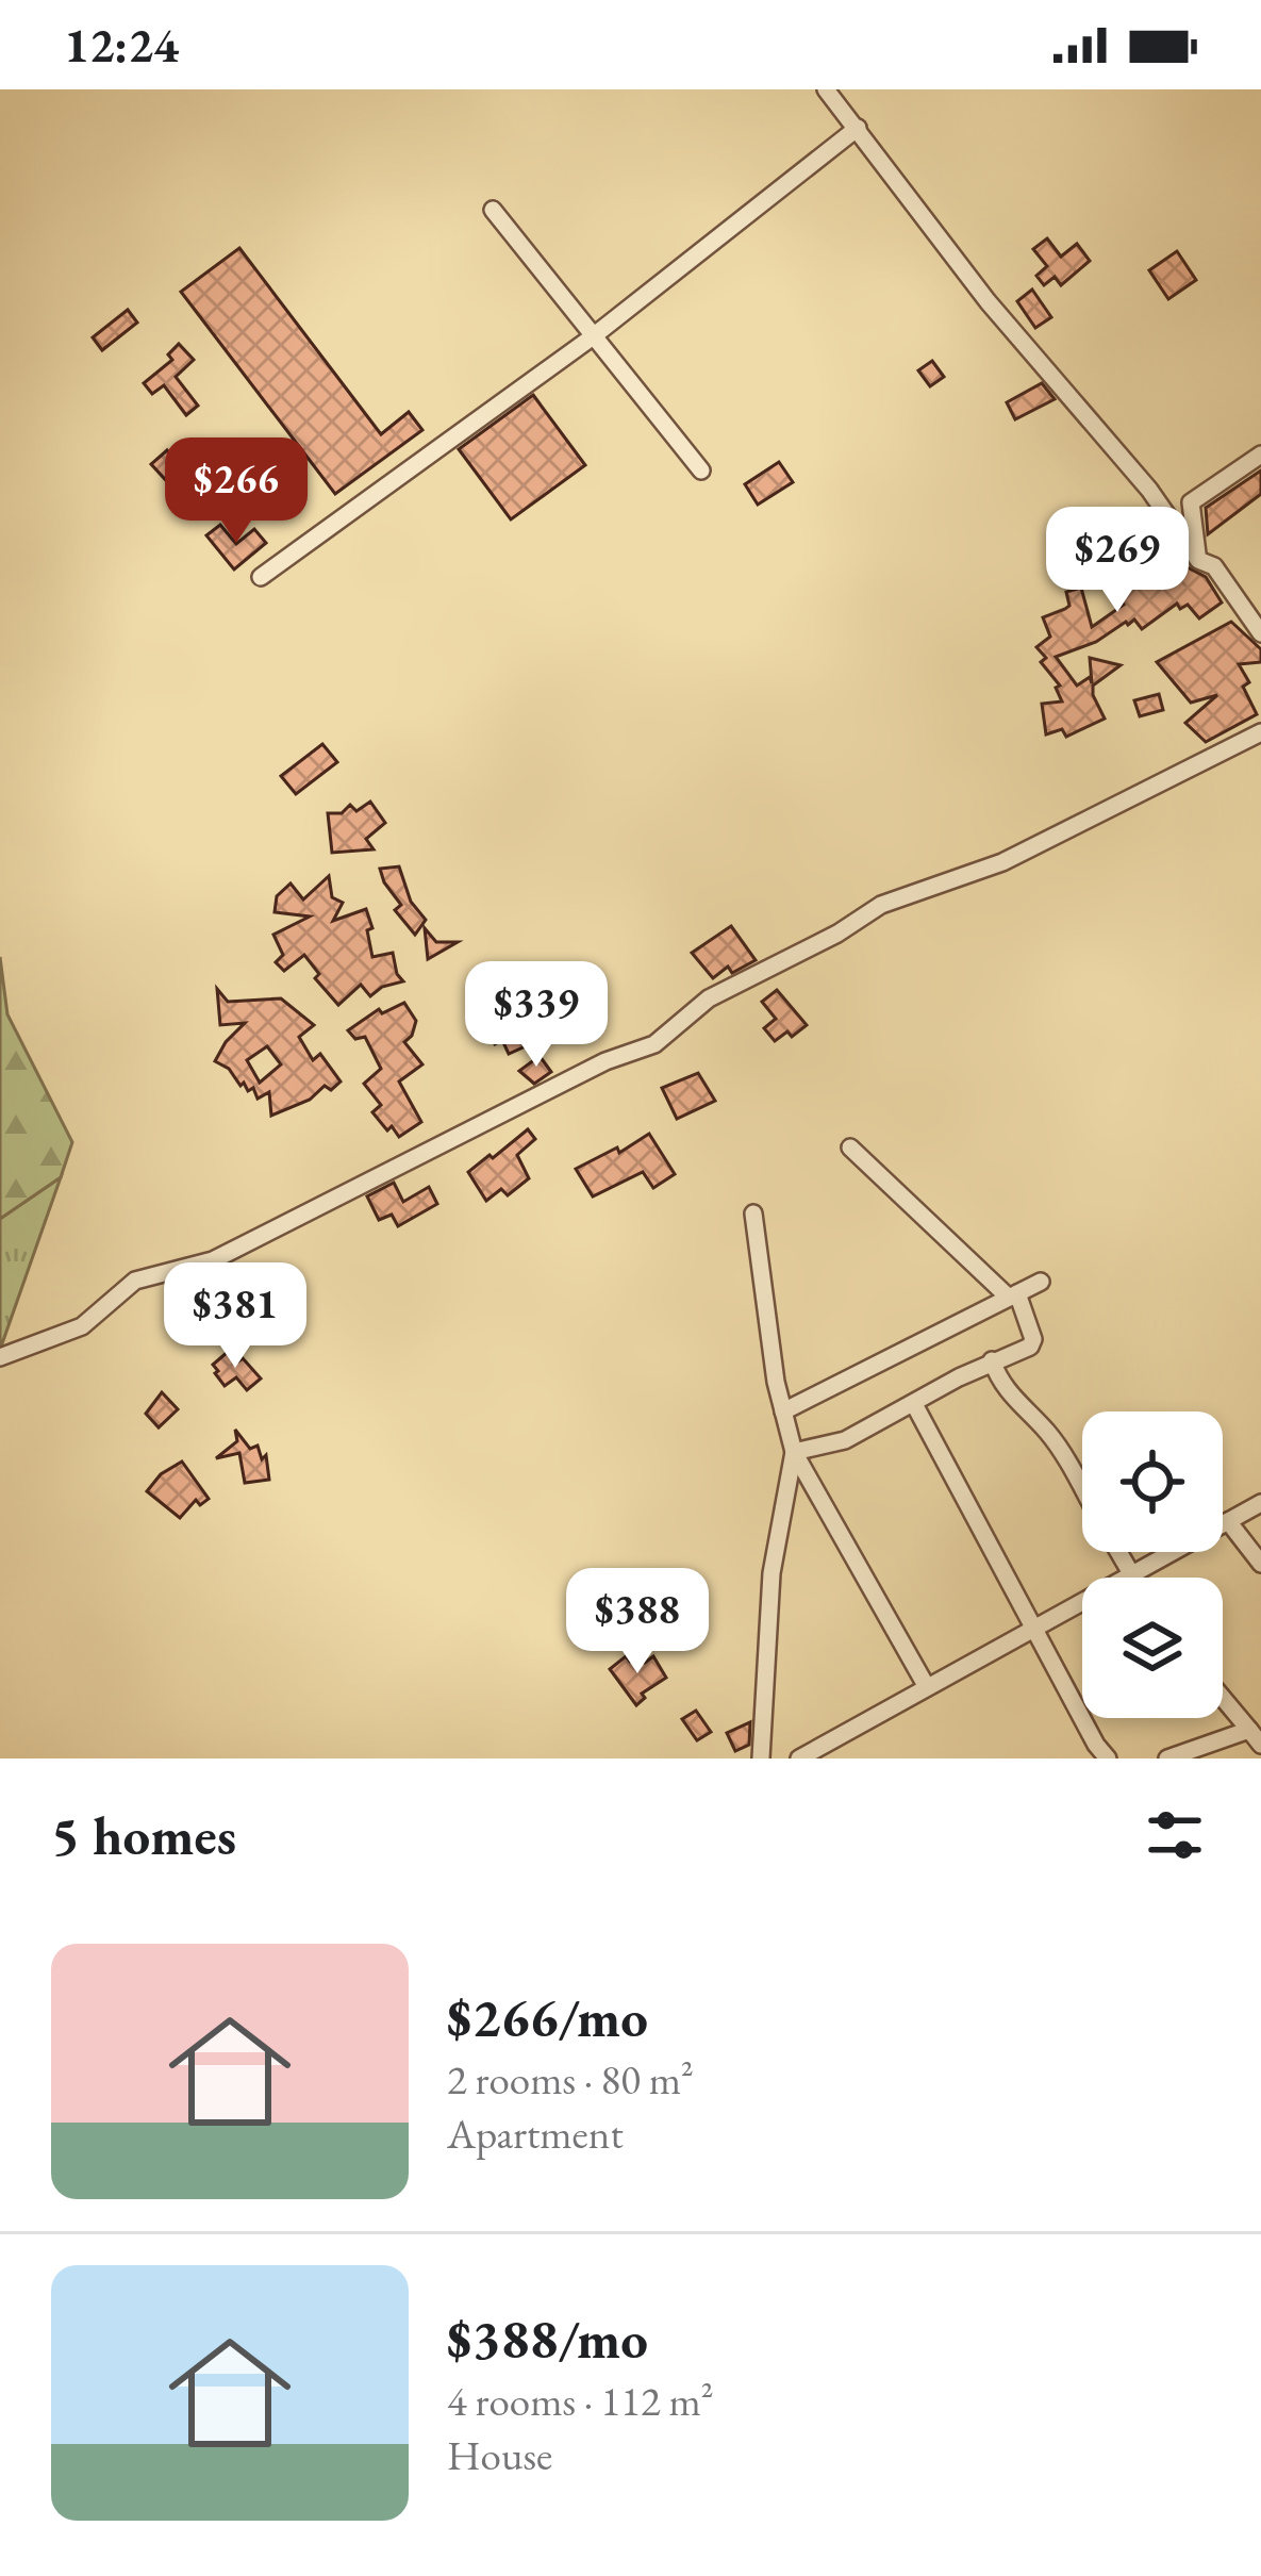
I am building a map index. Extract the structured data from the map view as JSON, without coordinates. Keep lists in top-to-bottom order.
{
  "page": {
    "status": "12:24",
    "price": [
      "$266",
      "$269",
      "$339",
      "$381",
      "$388"
    ],
    "heading": "5 homes",
    "list": [
      {
        "name": "$266/mo",
        "note": "2 rooms · 80 m² · Apartment"
      },
      {
        "name": "$388/mo",
        "note": "4 rooms · 112 m² · House"
      }
    ]
  }
}
